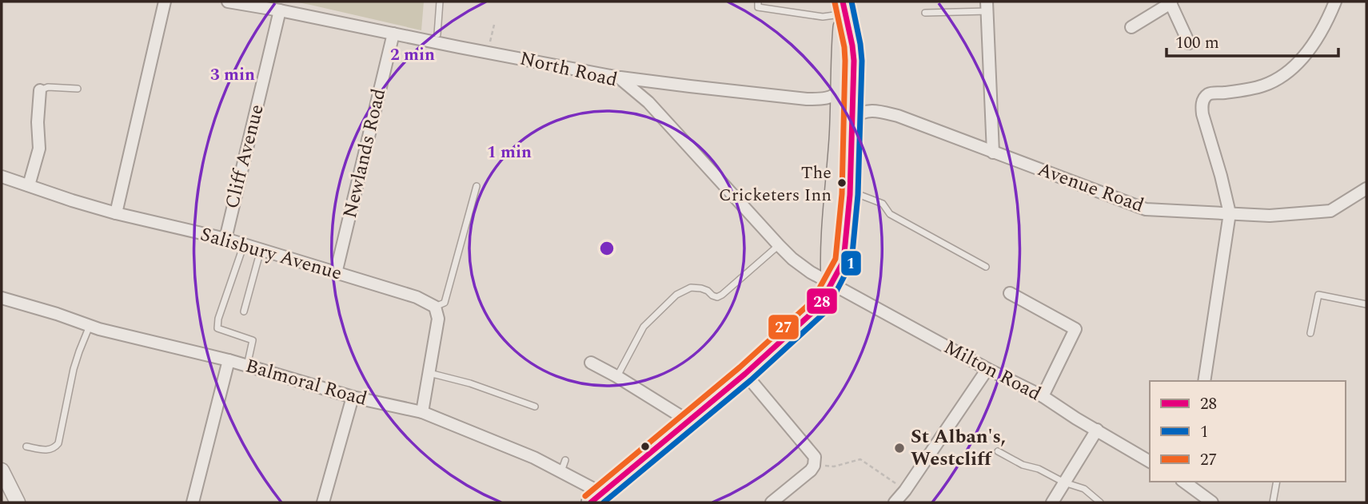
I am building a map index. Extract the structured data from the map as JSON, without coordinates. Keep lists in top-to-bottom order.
{
  "streets": {
    "street": [
      "North Road",
      "Newlands Road",
      "Cliff Avenue",
      "Avenue Road",
      "Salisbury Avenue",
      "Milton Road",
      "Balmoral Road"
    ]
  },
  "crossings": [
    ["North Road", "Newlands Road"],
    ["North Road", "Cliff Avenue"],
    ["North Road", "Milton Road"],
    ["Newlands Road", "Salisbury Avenue"],
    ["Cliff Avenue", "Salisbury Avenue"]
  ],
  "places": ["The Cricketers Inn", "St Alban's, Westcliff"],
  "lines": ["transit line 28", "transit line 1", "transit line 27"],
  "legend": ["28", "1", "27"],
  "scale_bar": "100 m",
  "rings": ["2 min", "3 min", "1 min"]
}
